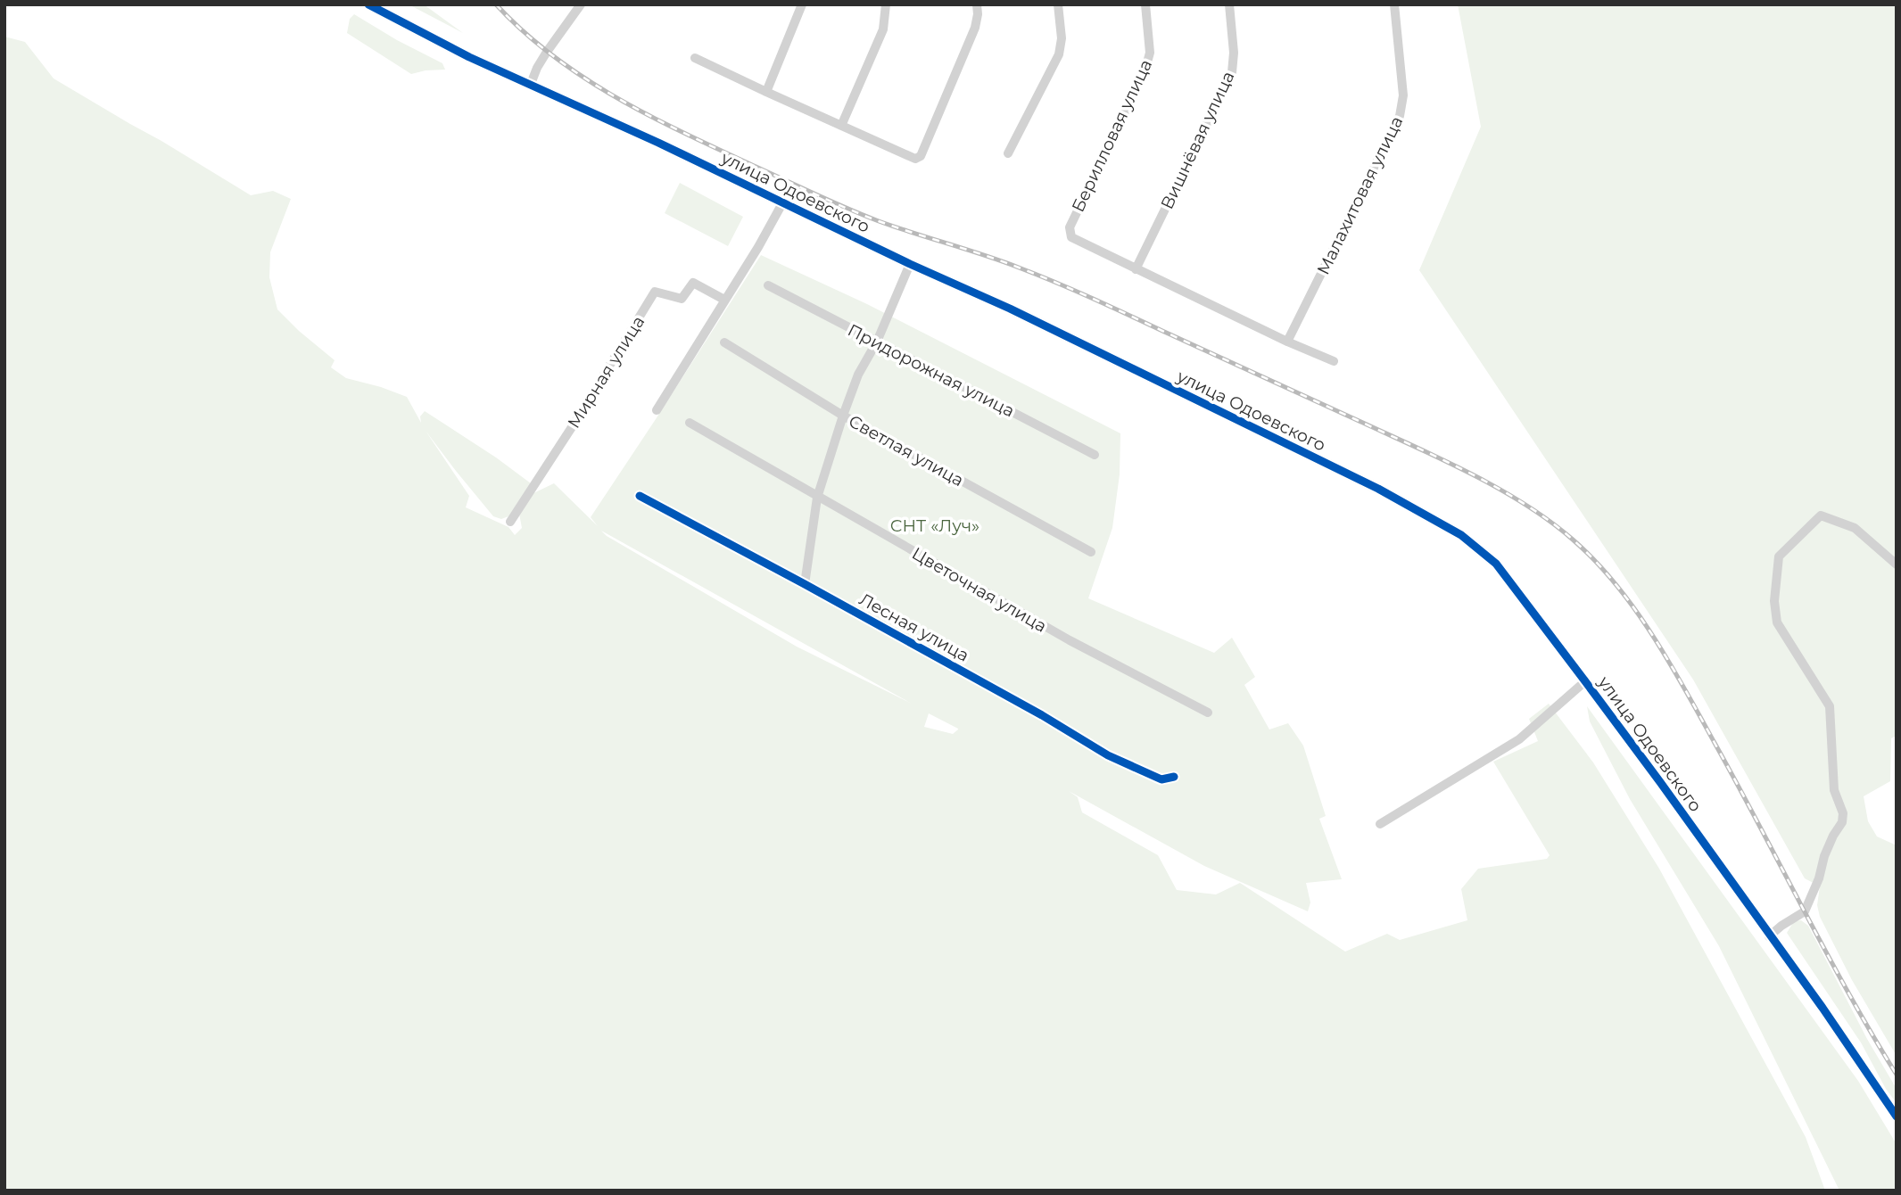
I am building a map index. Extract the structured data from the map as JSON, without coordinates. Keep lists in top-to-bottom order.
{
  "streets": {
    "street": [
      "Берилловая улица",
      "Вишнёвая улица",
      "улица Одоевского",
      "Малахитовая улица",
      "Придорожная улица",
      "Мирная улица",
      "Светлая улица",
      "Цветочная улица",
      "Лесная улица"
    ]
  },
  "crossings": [
    ["Берилловая улица", "Вишнёвая улица"]
  ],
  "parks": ["СНТ «Луч»"]
}
